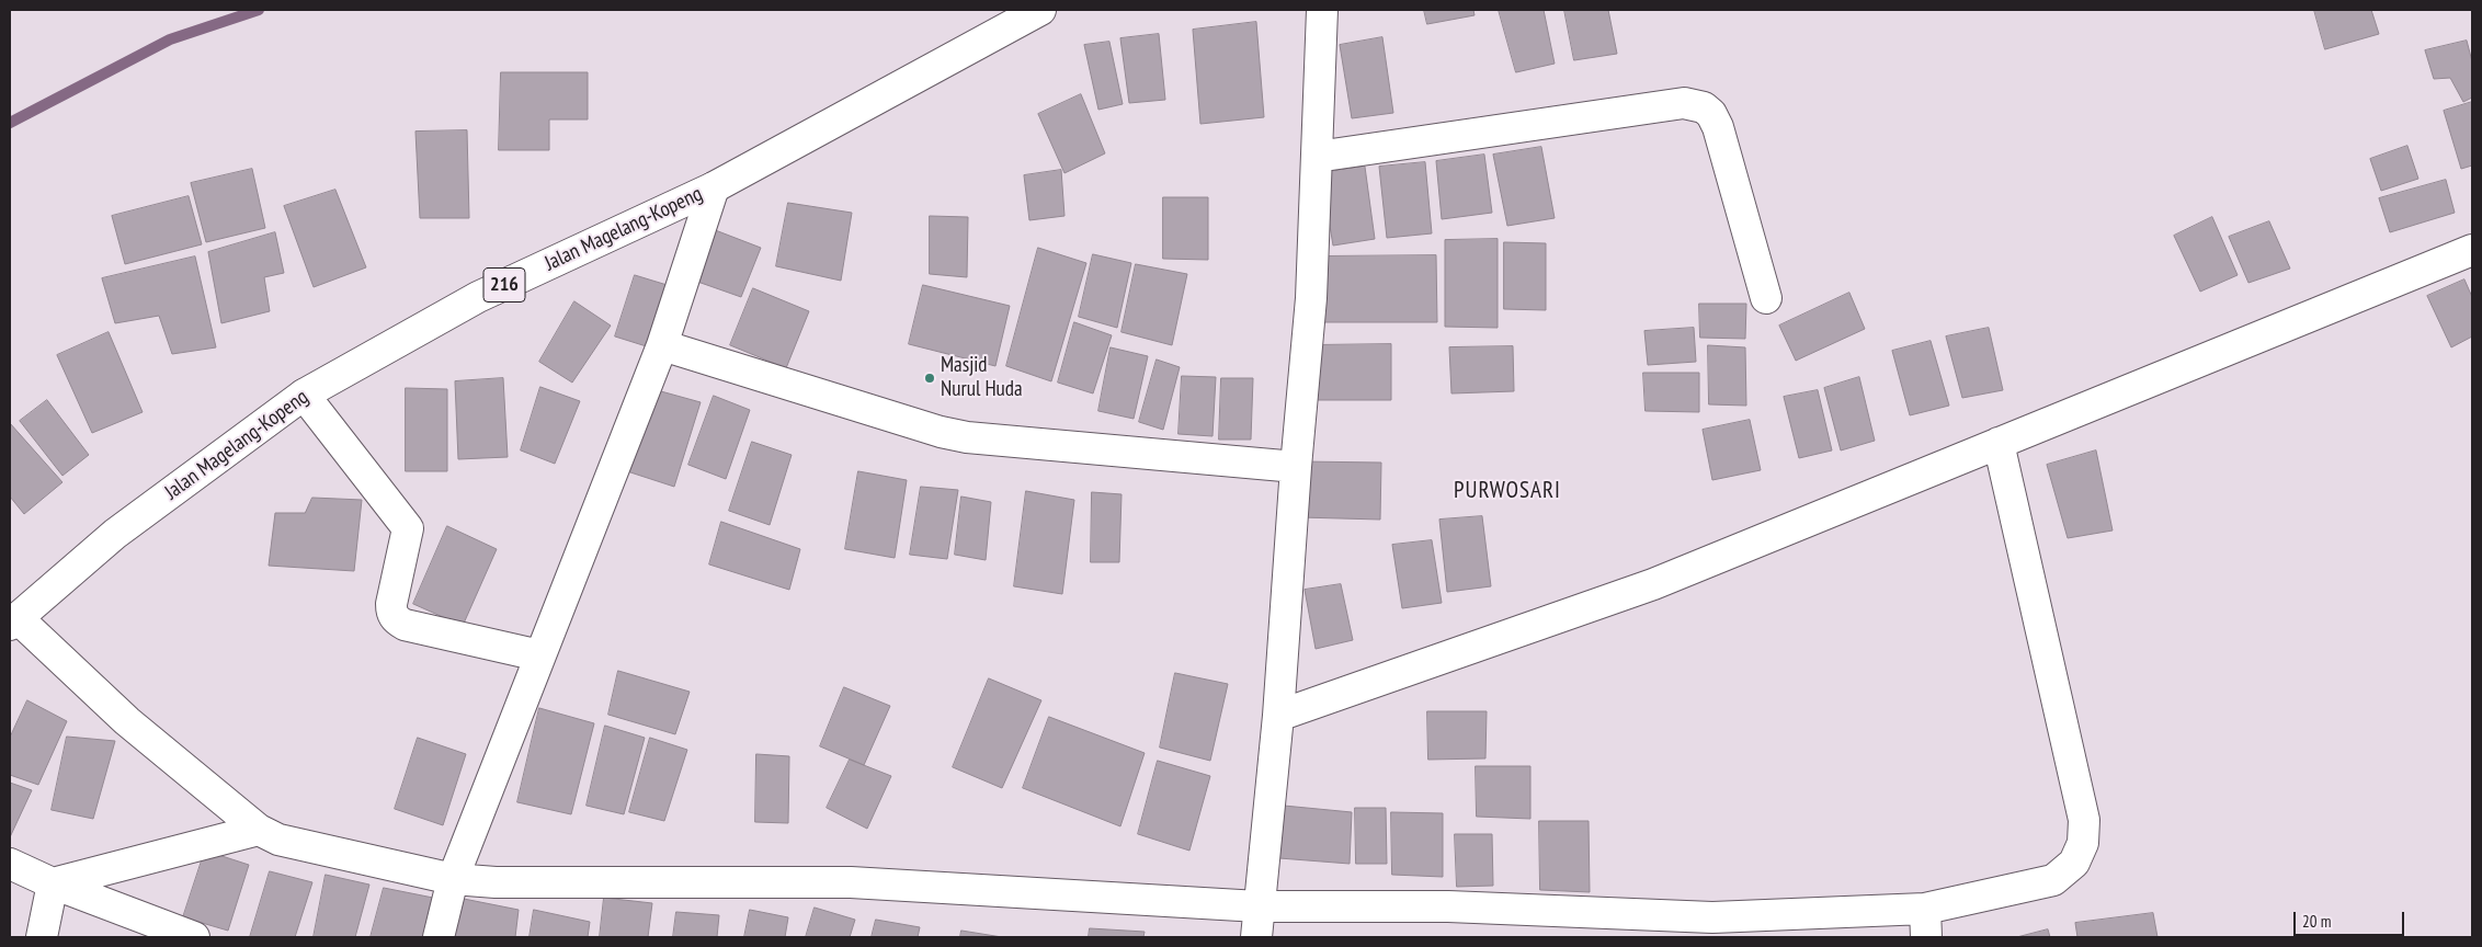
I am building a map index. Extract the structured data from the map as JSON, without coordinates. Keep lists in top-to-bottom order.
{
  "streets": {
    "street": ["Jalan Magelang-Kopeng", "216"]
  },
  "districts": ["PURWOSARI"],
  "places": ["Masjid Nurul Huda"],
  "scale_bar": "20 m"
}
